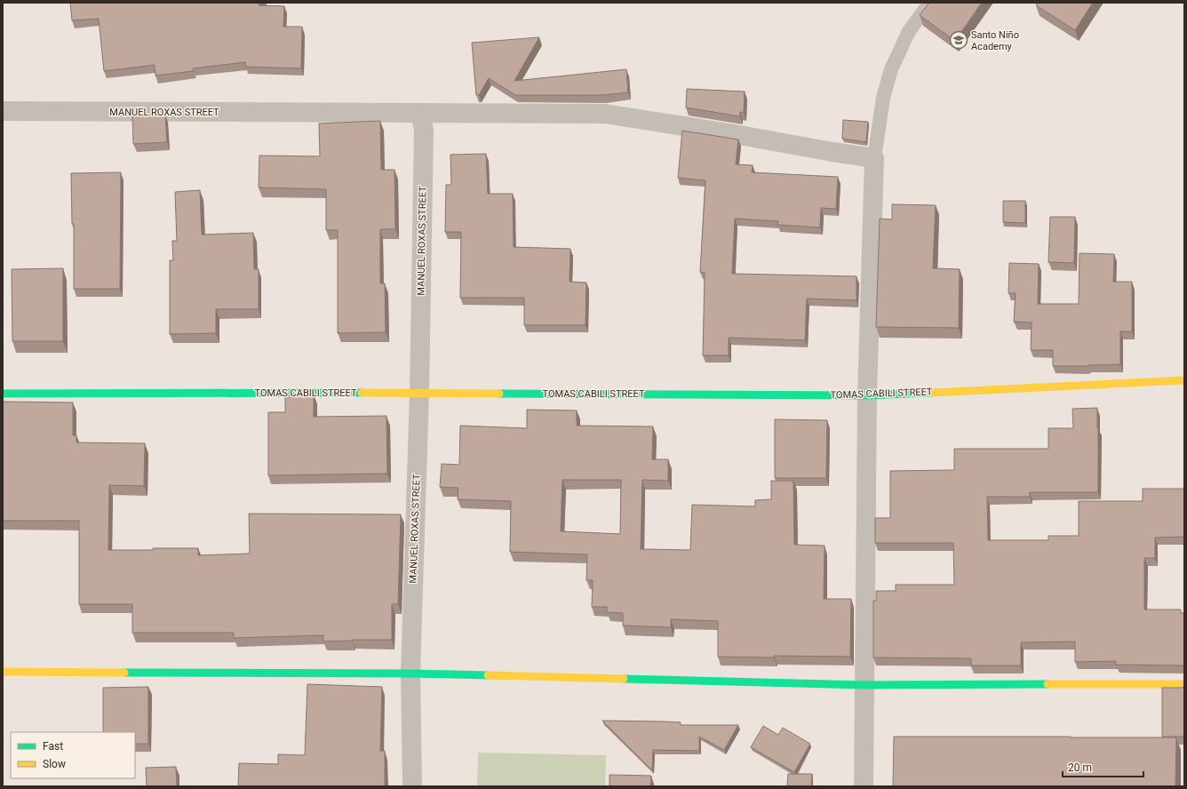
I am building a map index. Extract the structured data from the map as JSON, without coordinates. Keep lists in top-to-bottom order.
{
  "streets": {
    "street": ["MANUEL ROXAS STREET", "TOMAS CABILI STREET"]
  },
  "crossings": [
    ["MANUEL ROXAS STREET", "TOMAS CABILI STREET"]
  ],
  "places": {
    "school or university": ["Santo Niño Academy"]
  },
  "legend": ["Fast", "Slow"],
  "scale_bar": "20 m"
}
